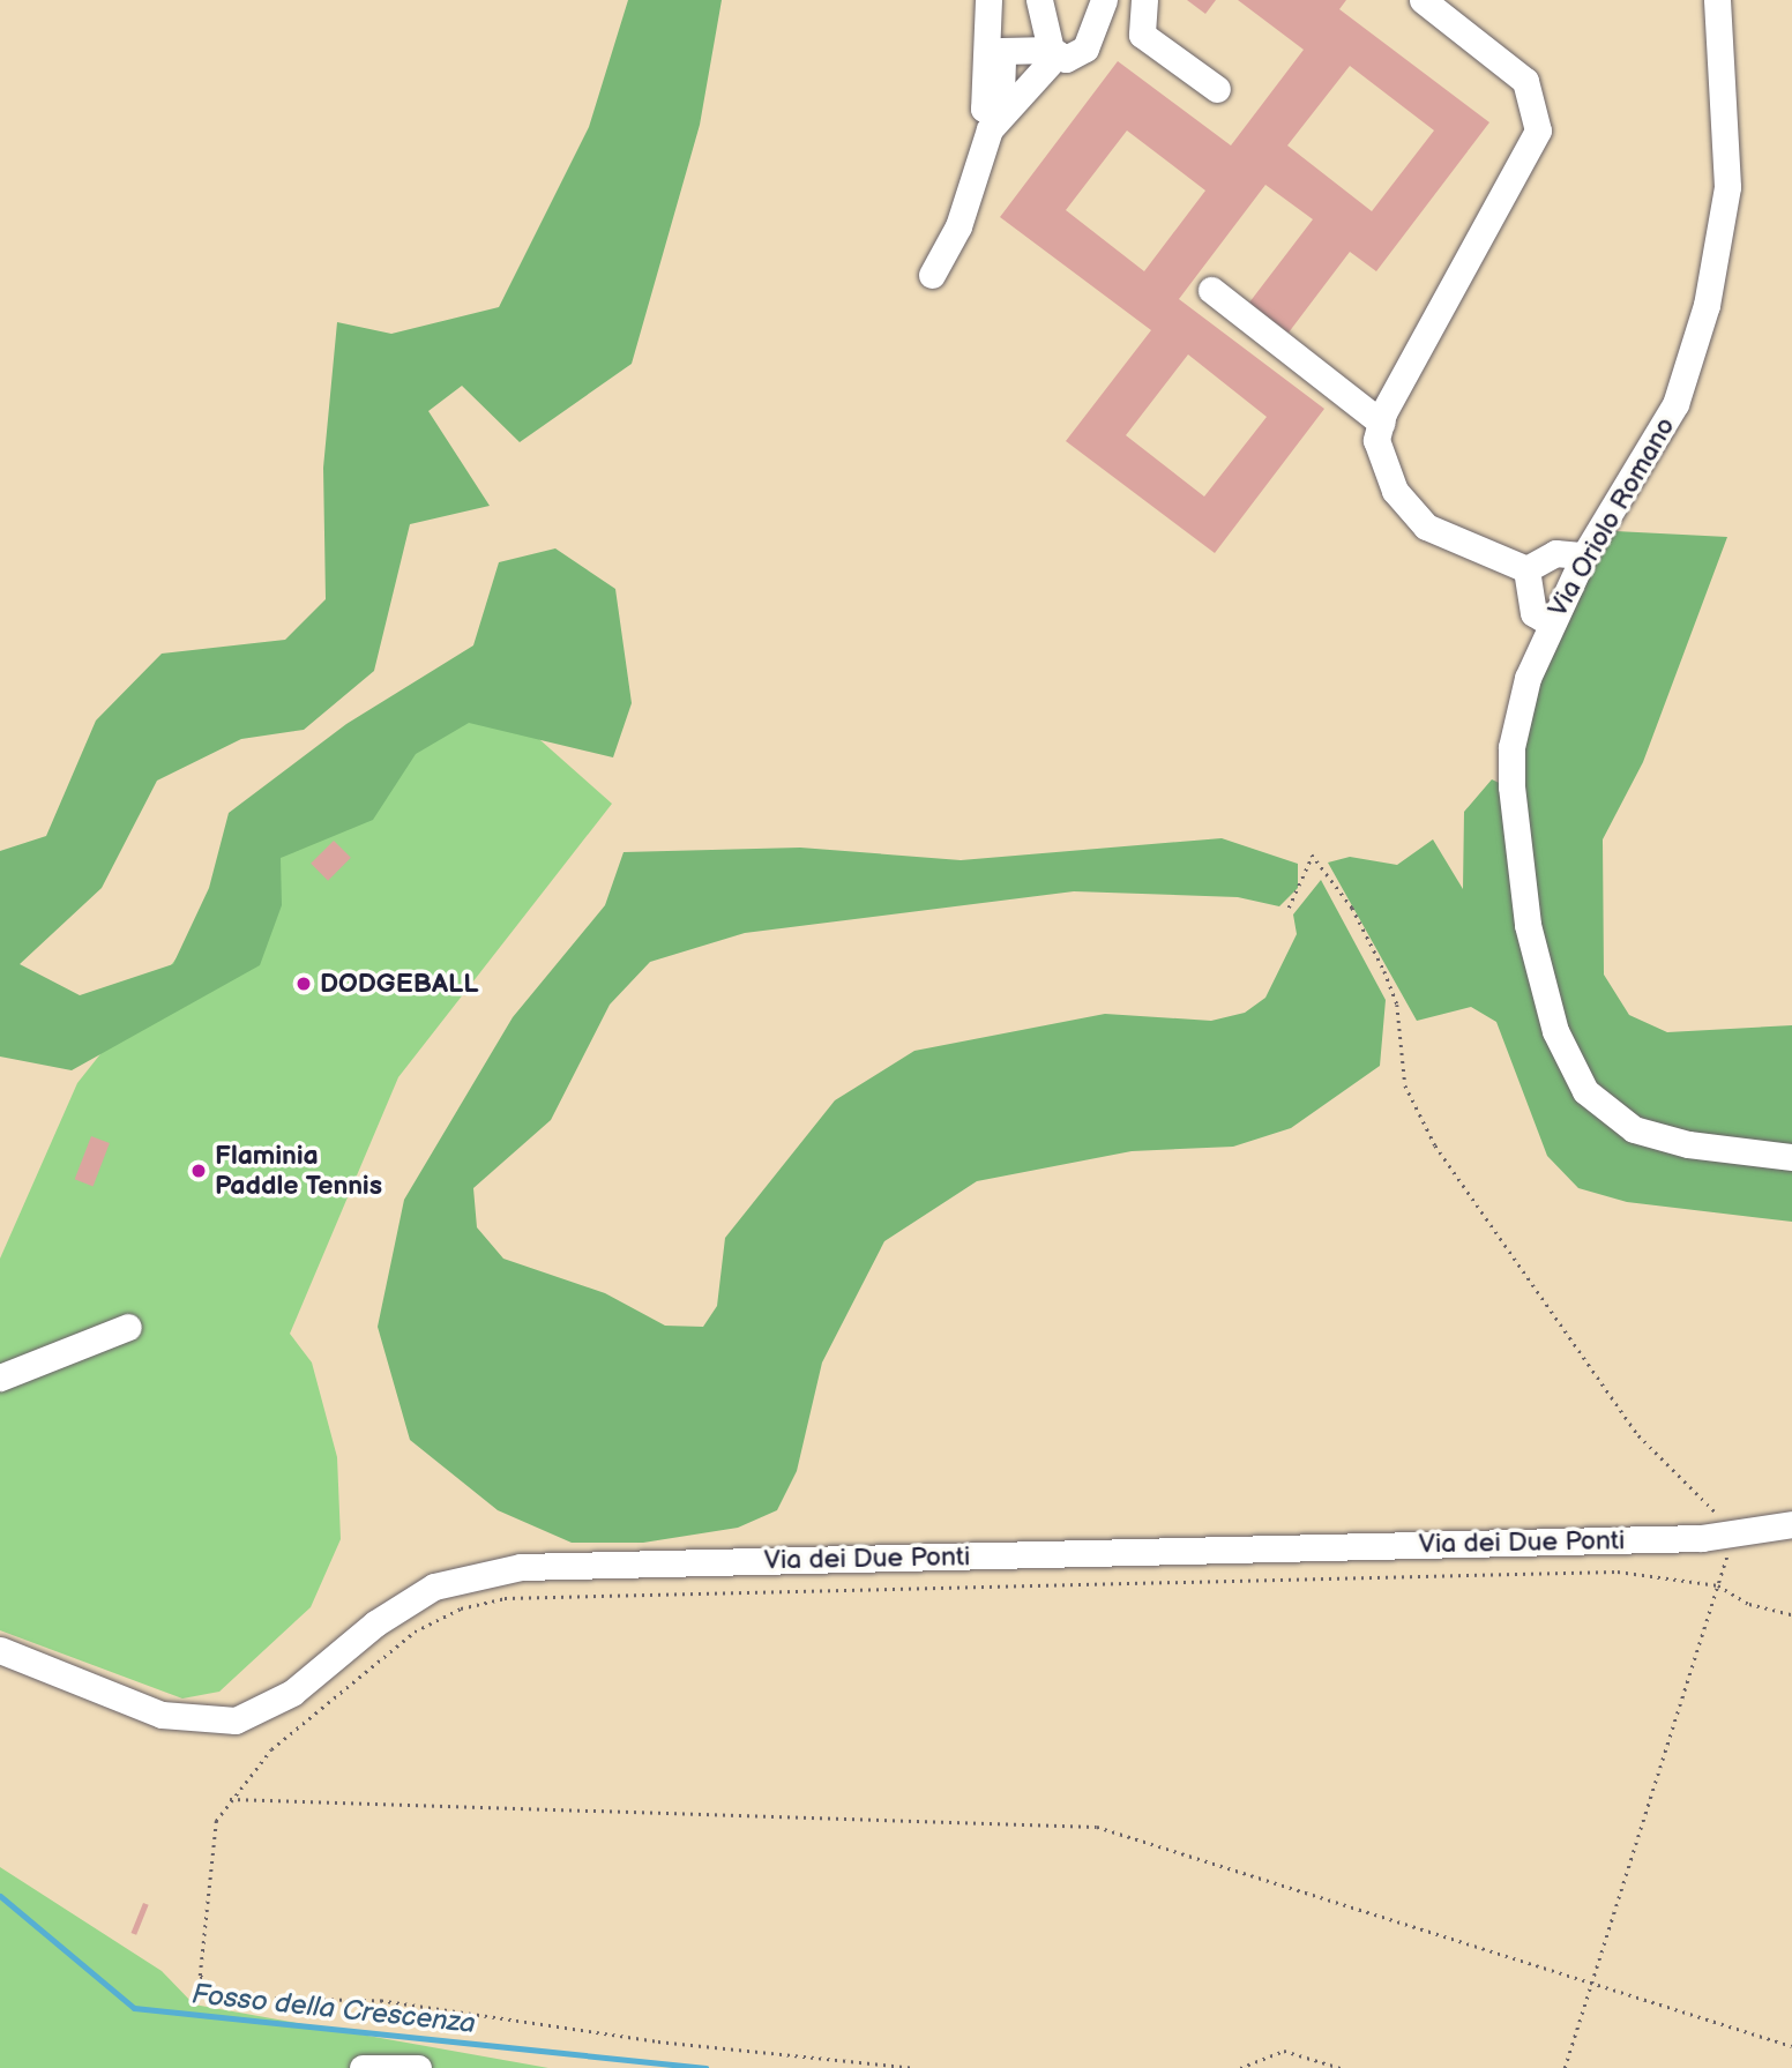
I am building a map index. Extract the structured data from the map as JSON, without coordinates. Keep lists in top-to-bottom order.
{
  "streets": {
    "street": ["Via Oriolo Romano", "Via dei Due Ponti"]
  },
  "water": ["Fosso della Crescenza"],
  "places": ["DODGEBALL", "Flaminia Paddle Tennis"]
}
